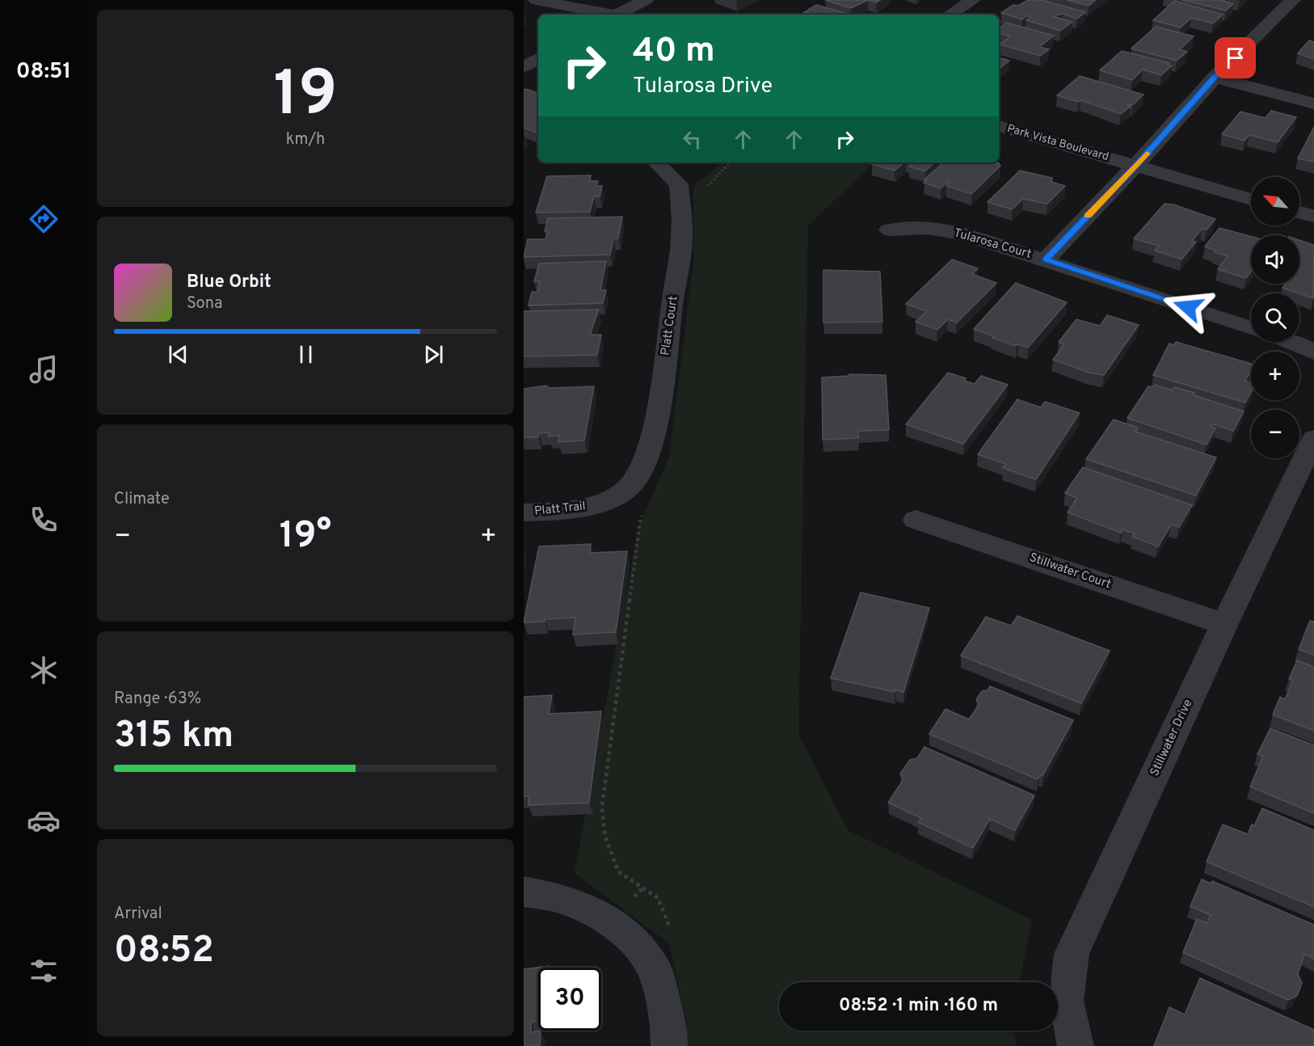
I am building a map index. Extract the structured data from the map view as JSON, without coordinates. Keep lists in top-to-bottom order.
{
  "streets": {
    "street": [
      "Park Vista Boulevard",
      "Tularosa Court",
      "Platt Court",
      "Platt Trail",
      "Stillwater Court",
      "Stillwater Drive"
    ]
  },
  "crossings": [
    ["Platt Court", "Platt Trail"],
    ["Stillwater Court", "Stillwater Drive"]
  ],
  "north": "top left",
  "page": {
    "tabs": "08:51",
    "tile": [
      ["19", "km/h"],
      "Climate",
      ["Range · 63%", "315 km"],
      ["Arrival", "08:52"]
    ],
    "turn": ["40 m", "Tularosa Drive"],
    "map_buttons": ["+", "−"],
    "song": ["Blue Orbit", "Sona"],
    "heat": ["−", "19°", "+"],
    "limit": "30",
    "trip": "08:52 · 1 min · 160 m"
  }
}
